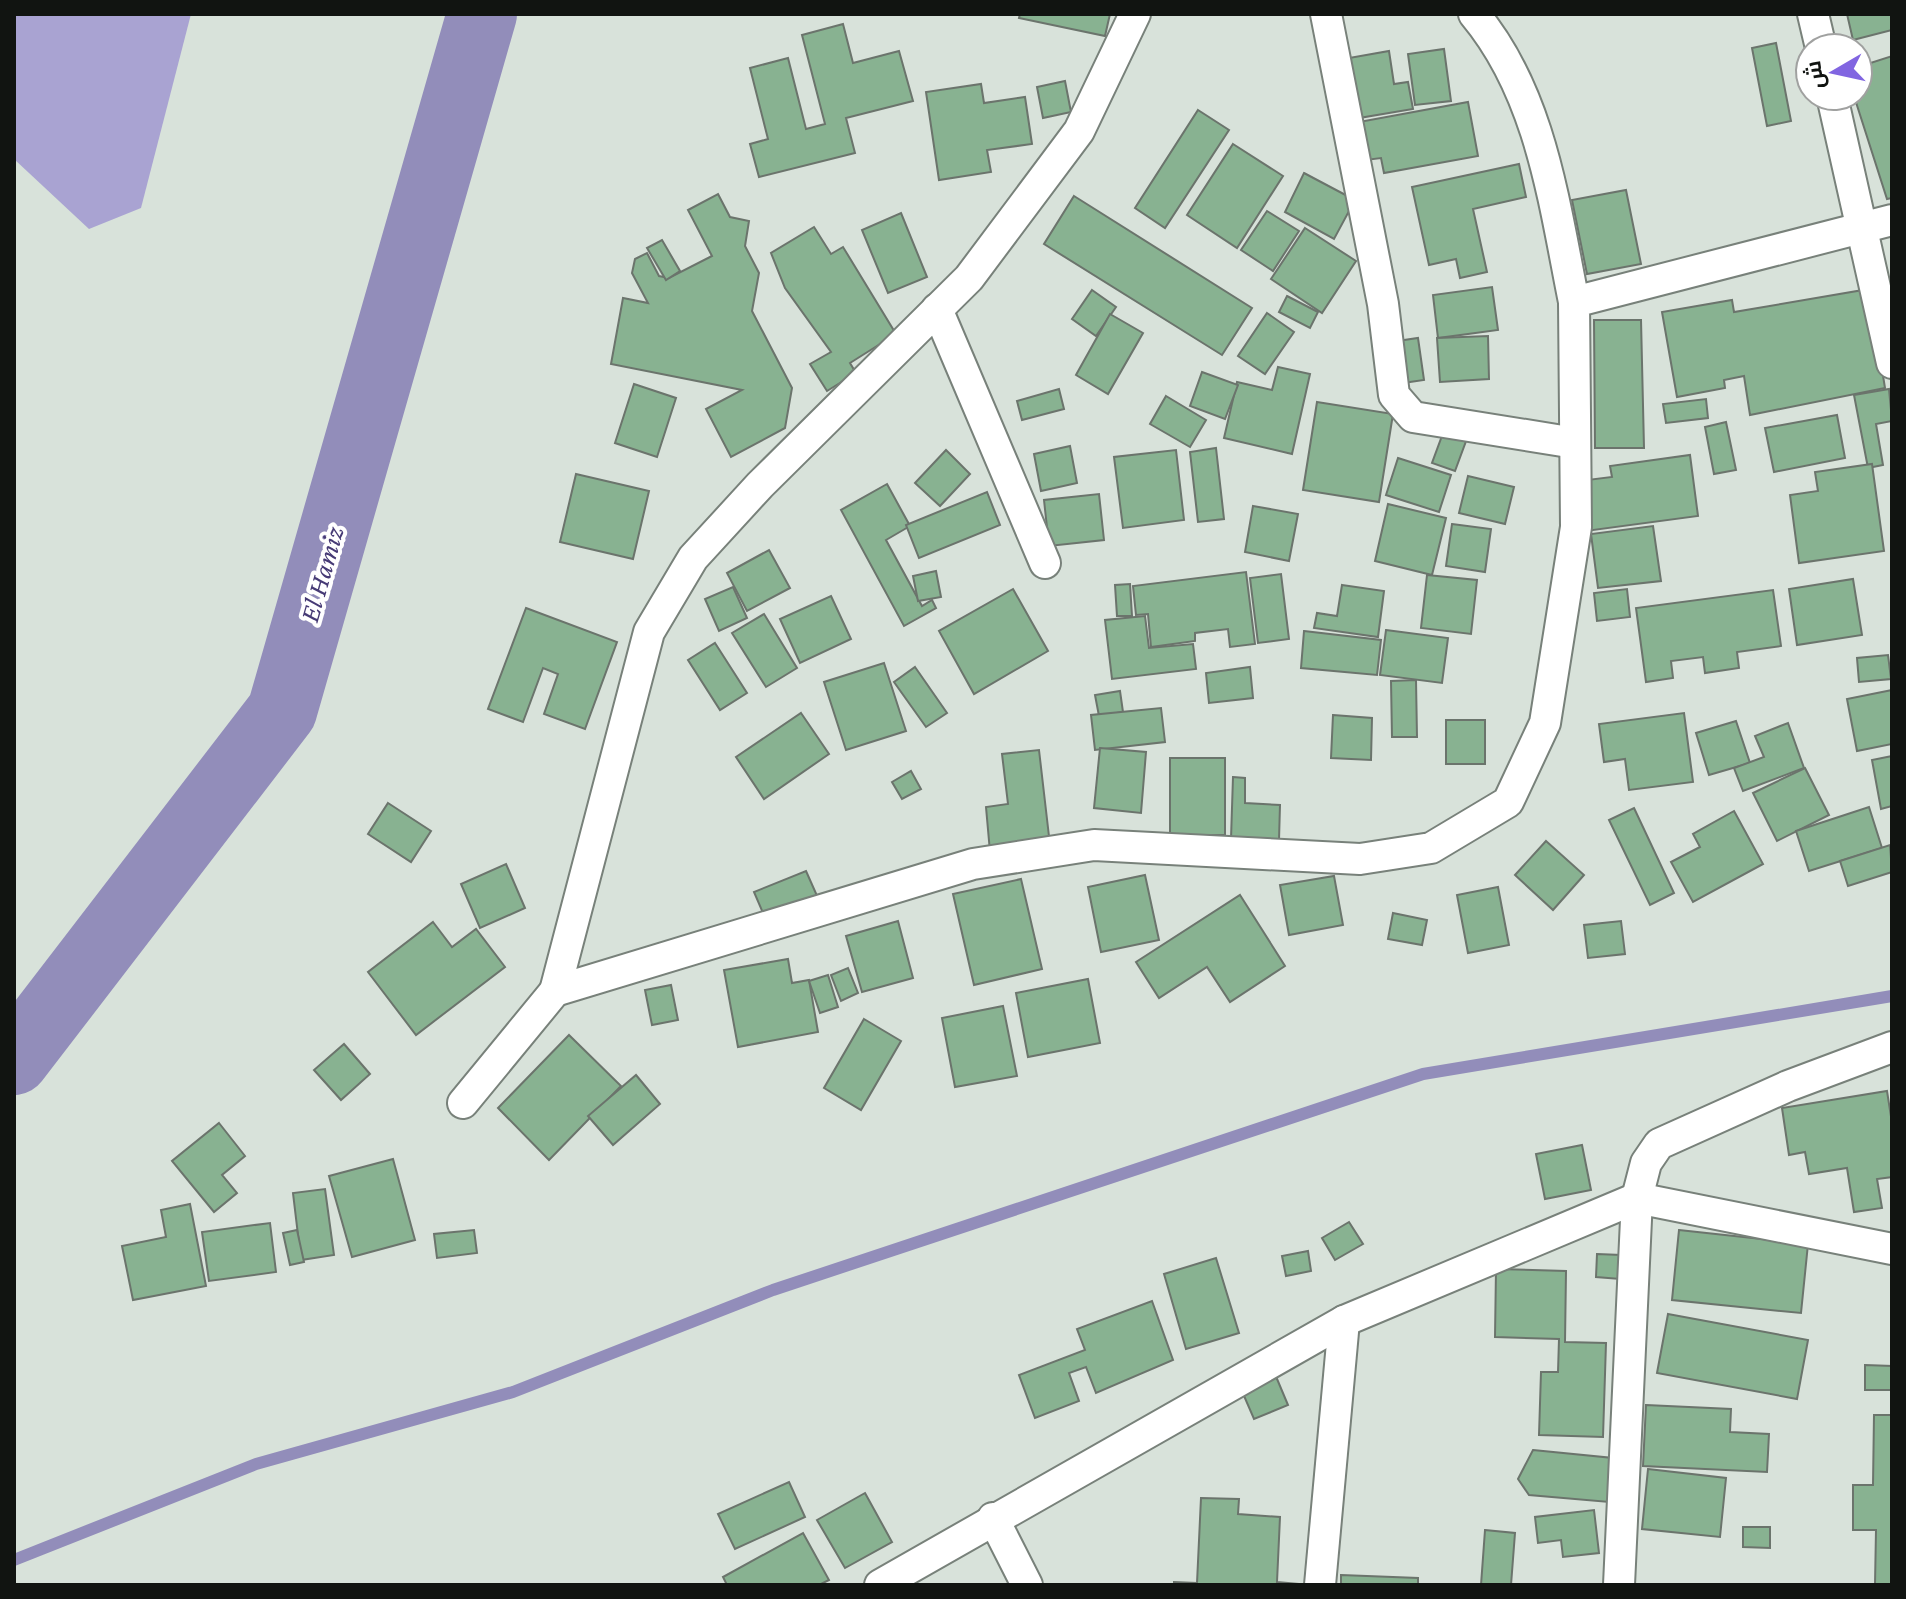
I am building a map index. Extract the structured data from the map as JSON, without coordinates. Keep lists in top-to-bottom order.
{
  "water": ["El Hamiz"],
  "north": "left"
}
